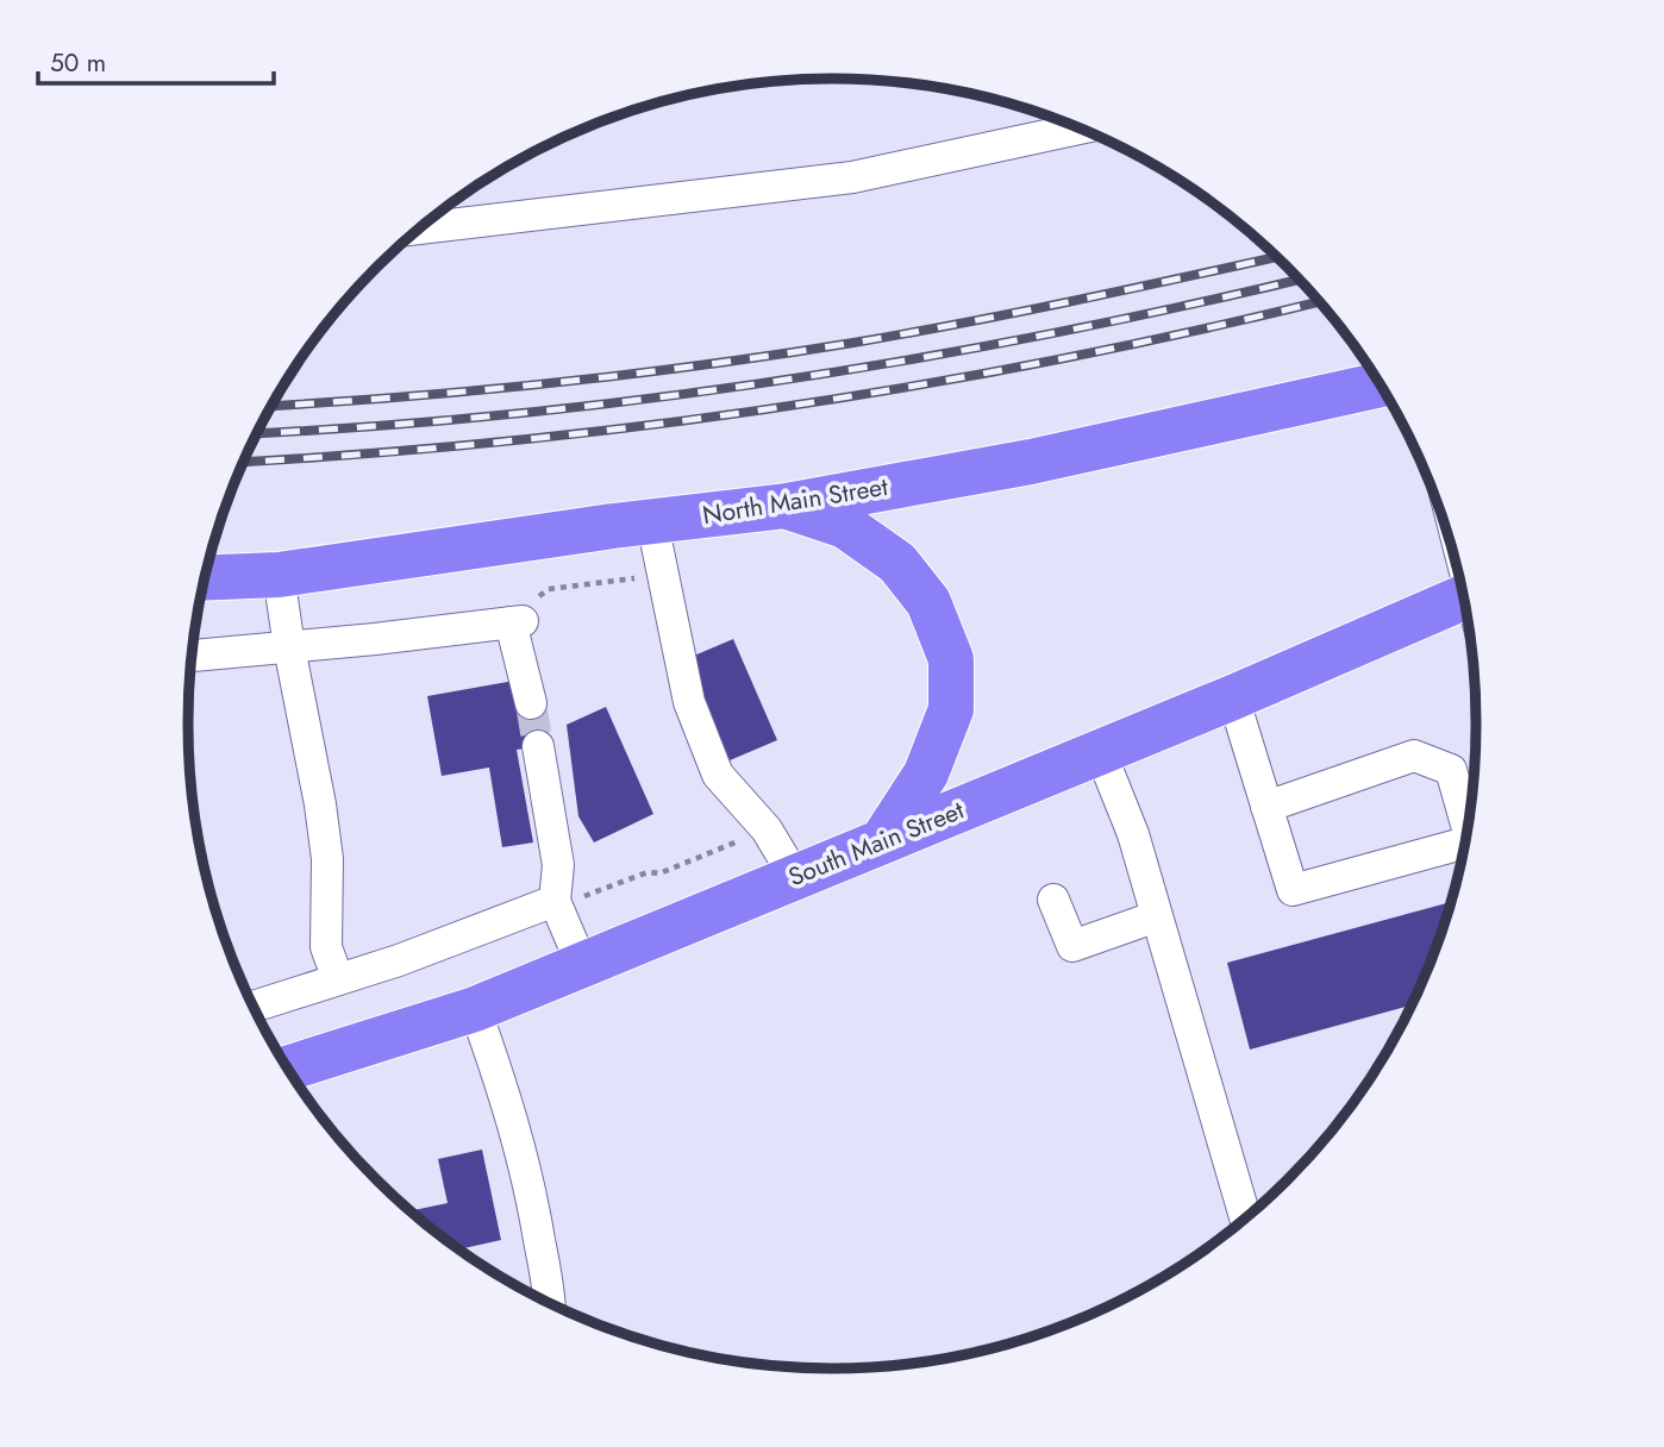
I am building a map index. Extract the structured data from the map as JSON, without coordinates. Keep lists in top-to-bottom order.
{
  "streets": {
    "highway": ["North Main Street", "South Main Street"]
  },
  "scale_bar": "50 m"
}
